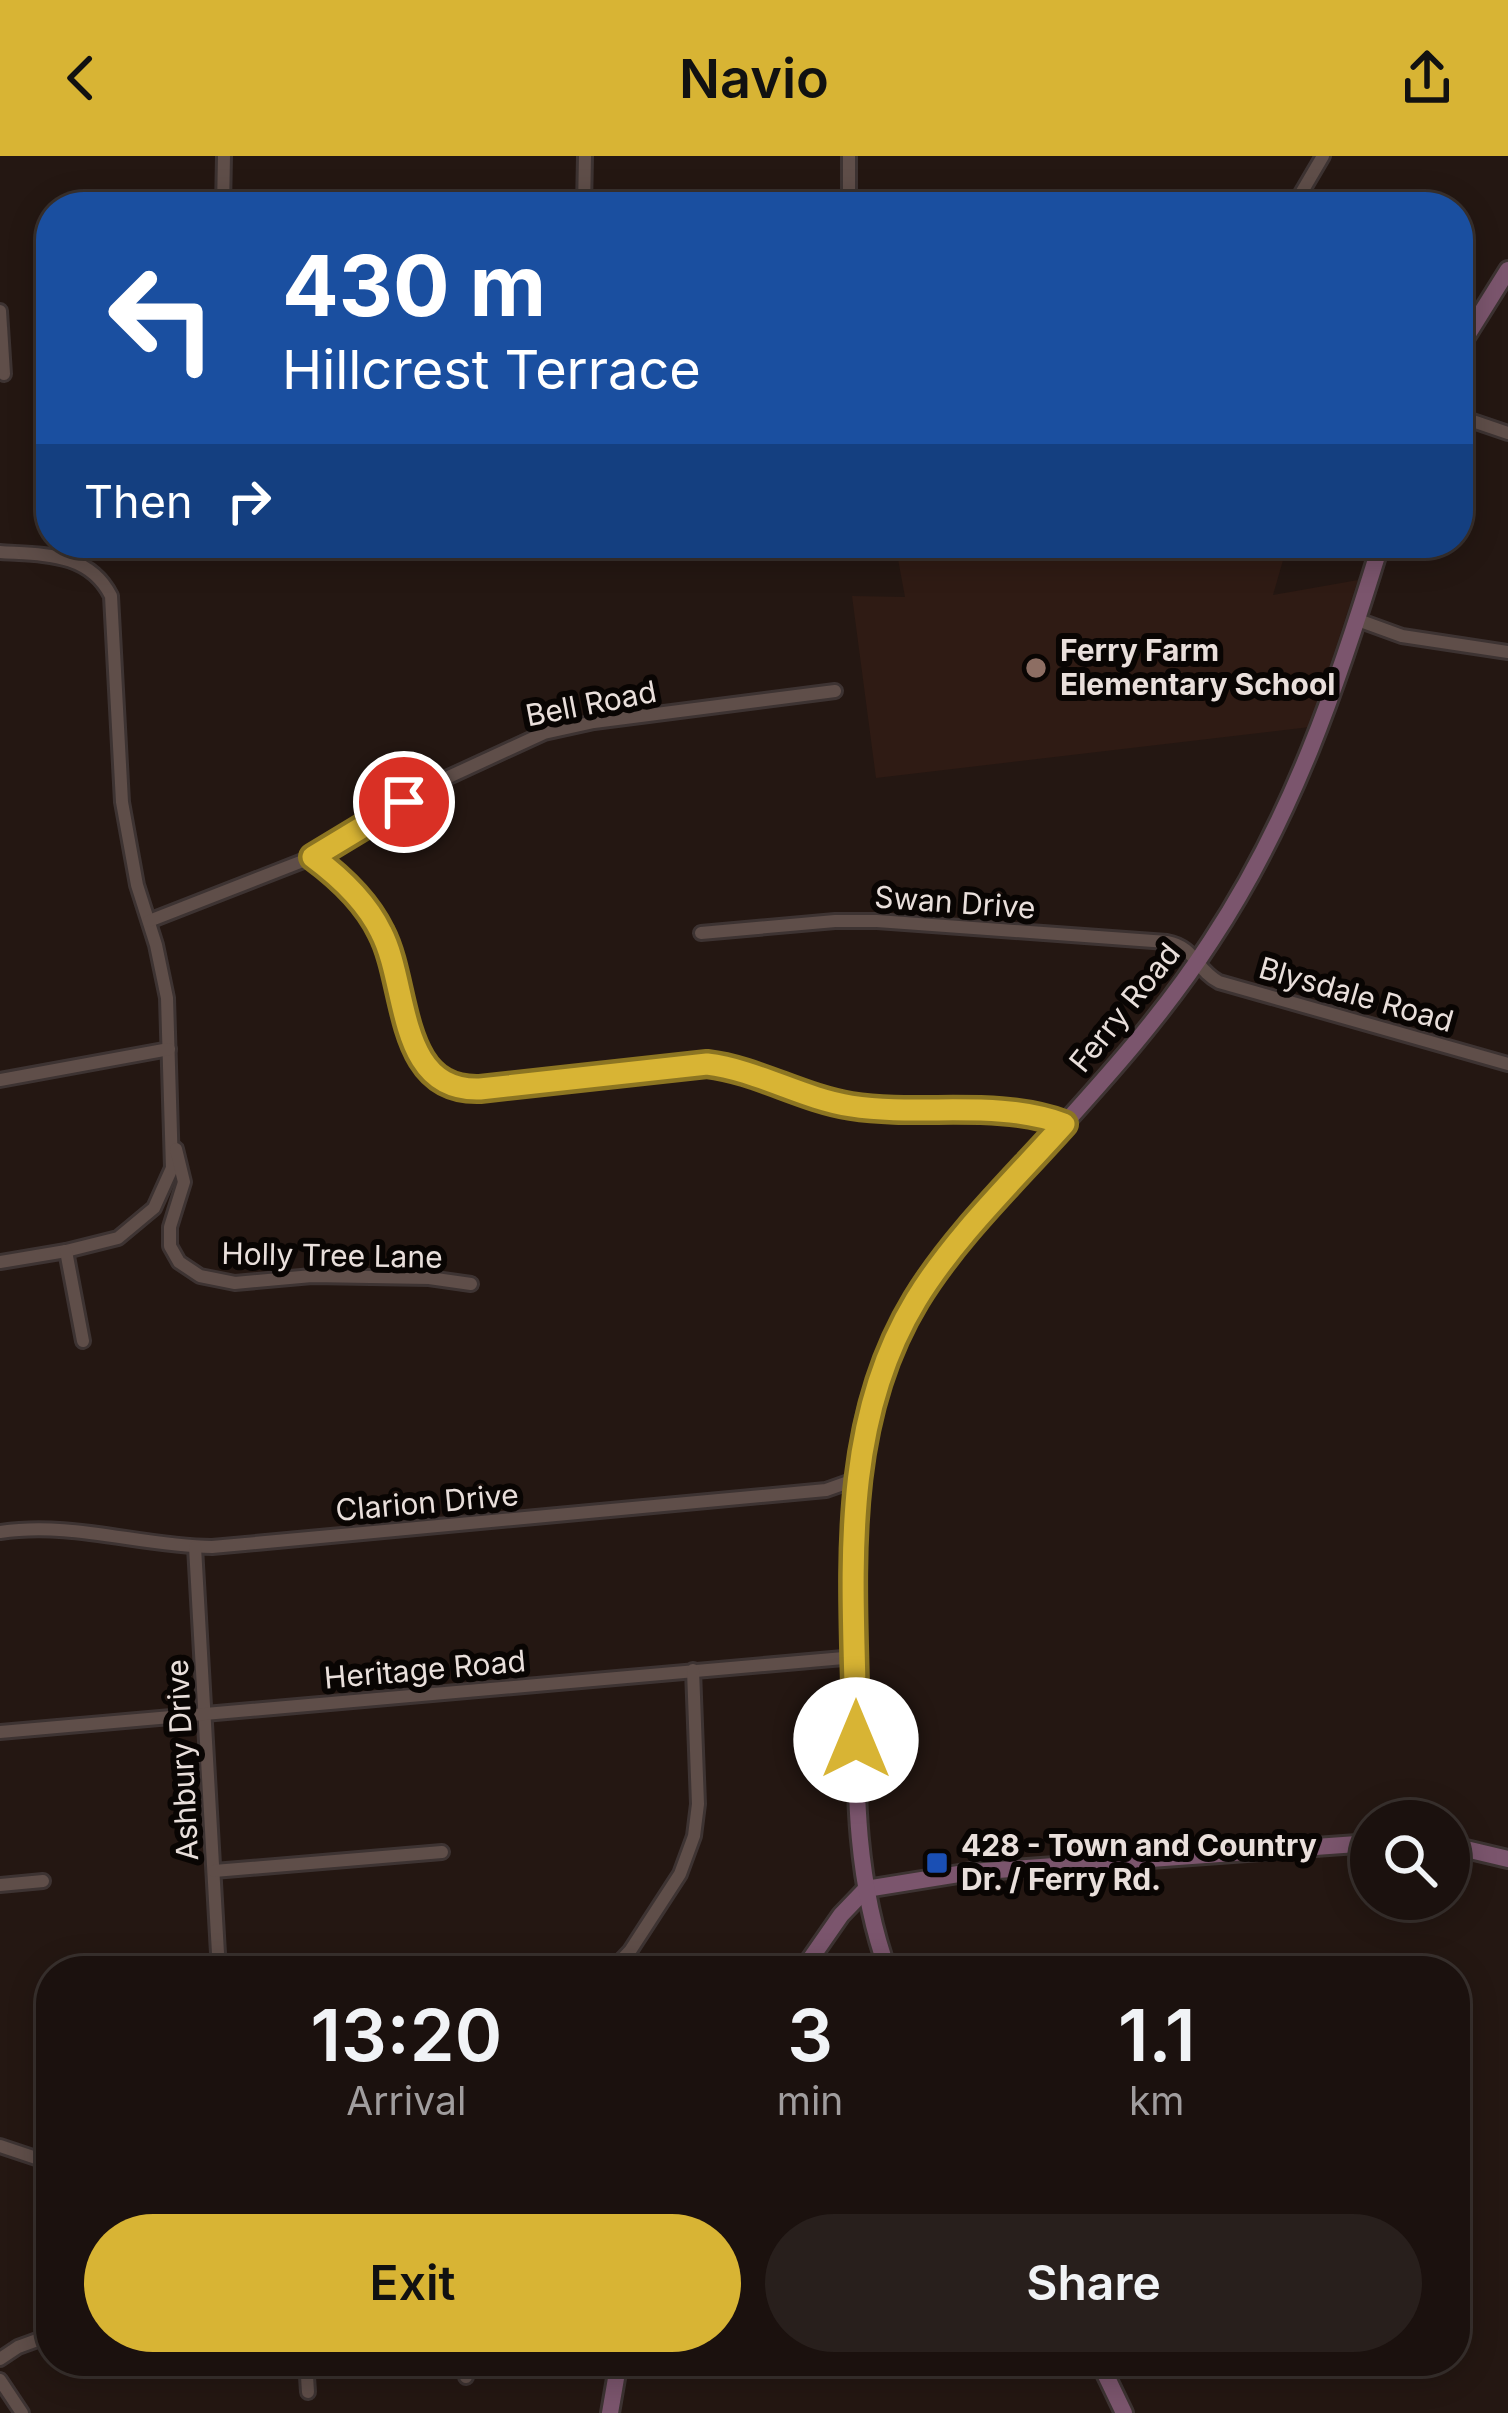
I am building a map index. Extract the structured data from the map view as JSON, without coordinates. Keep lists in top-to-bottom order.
{
  "streets": {
    "main road": ["Ferry Road"],
    "street": [
      "Bell Road",
      "Swan Drive",
      "Blysdale Road",
      "Holly Tree Lane",
      "Clarion Drive",
      "Heritage Road",
      "Ashbury Drive"
    ]
  },
  "crossings": [
    ["Swan Drive", "Blysdale Road"],
    ["Swan Drive", "Ferry Road"],
    ["Blysdale Road", "Ferry Road"],
    ["Ferry Road", "Clarion Drive"],
    ["Ferry Road", "Heritage Road"],
    ["Clarion Drive", "Ashbury Drive"],
    ["Heritage Road", "Ashbury Drive"]
  ],
  "places": {
    "other": ["Ferry Farm Elementary School"],
    "transit": ["428 - Town and Country Dr. / Ferry Rd."]
  },
  "page": {
    "header": "Navio",
    "turn": ["430 m", "Hillcrest Terrace"],
    "then": "Then",
    "eta": [
      "13:20",
      "Arrival",
      "3",
      "min",
      "1.1",
      "km"
    ],
    "buttons": ["Exit", "Share"]
  }
}
